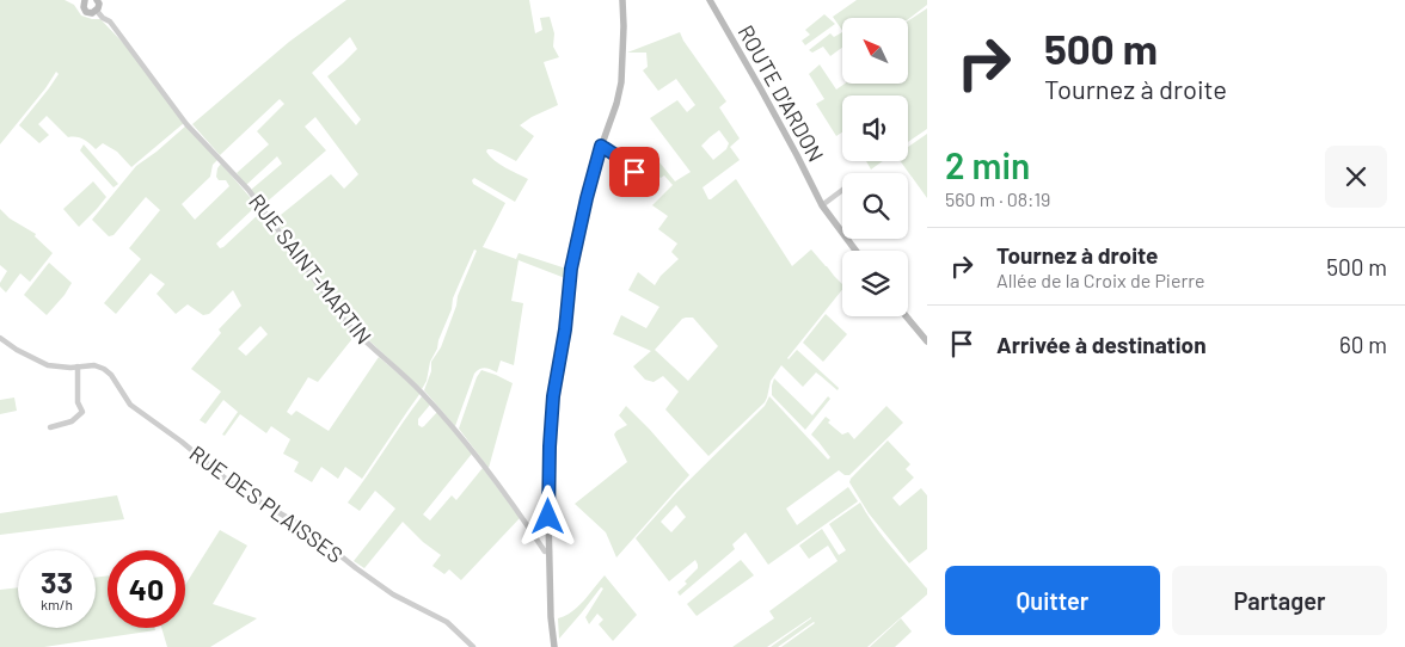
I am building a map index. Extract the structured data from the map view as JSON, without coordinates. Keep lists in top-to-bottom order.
{
  "streets": {
    "street": ["ROUTE D'ARDON", "RUE SAINT-MARTIN", "RUE DES PLAISSES"]
  },
  "north": "top left",
  "page": {
    "turn": ["500 m", "Tournez à droite"],
    "heading": ["2 min", "560 m · 08:19"],
    "list": [
      {
        "name": "Tournez à droite",
        "note": "Allée de la Croix de Pierre",
        "value": "500 m"
      },
      {
        "name": "Arrivée à destination",
        "value": "60 m"
      }
    ],
    "speed": "33 km/h",
    "limit": "40",
    "buttons": ["Quitter", "Partager"]
  }
}
